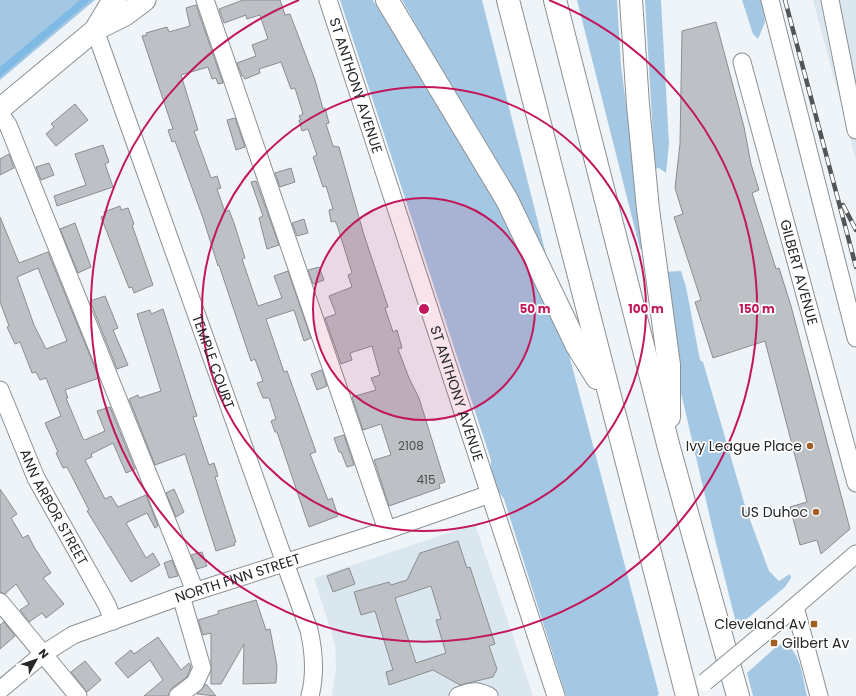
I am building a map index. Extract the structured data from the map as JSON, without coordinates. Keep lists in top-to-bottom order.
{
  "streets": {
    "street": [
      "ST ANTHONY AVENUE",
      "GILBERT AVENUE",
      "TEMPLE COURT",
      "ANN ARBOR STREET",
      "NORTH FINN STREET"
    ]
  },
  "crossings": [
    ["ST ANTHONY AVENUE", "NORTH FINN STREET"],
    ["TEMPLE COURT", "NORTH FINN STREET"],
    ["ANN ARBOR STREET", "NORTH FINN STREET"]
  ],
  "places": {
    "other": ["Ivy League Place", "US Duhoc"],
    "transit": ["Cleveland Av", "Gilbert Av"]
  },
  "house_numbers": ["2108", "415"],
  "north": "top right",
  "rings": ["50 m", "100 m", "150 m"]
}
